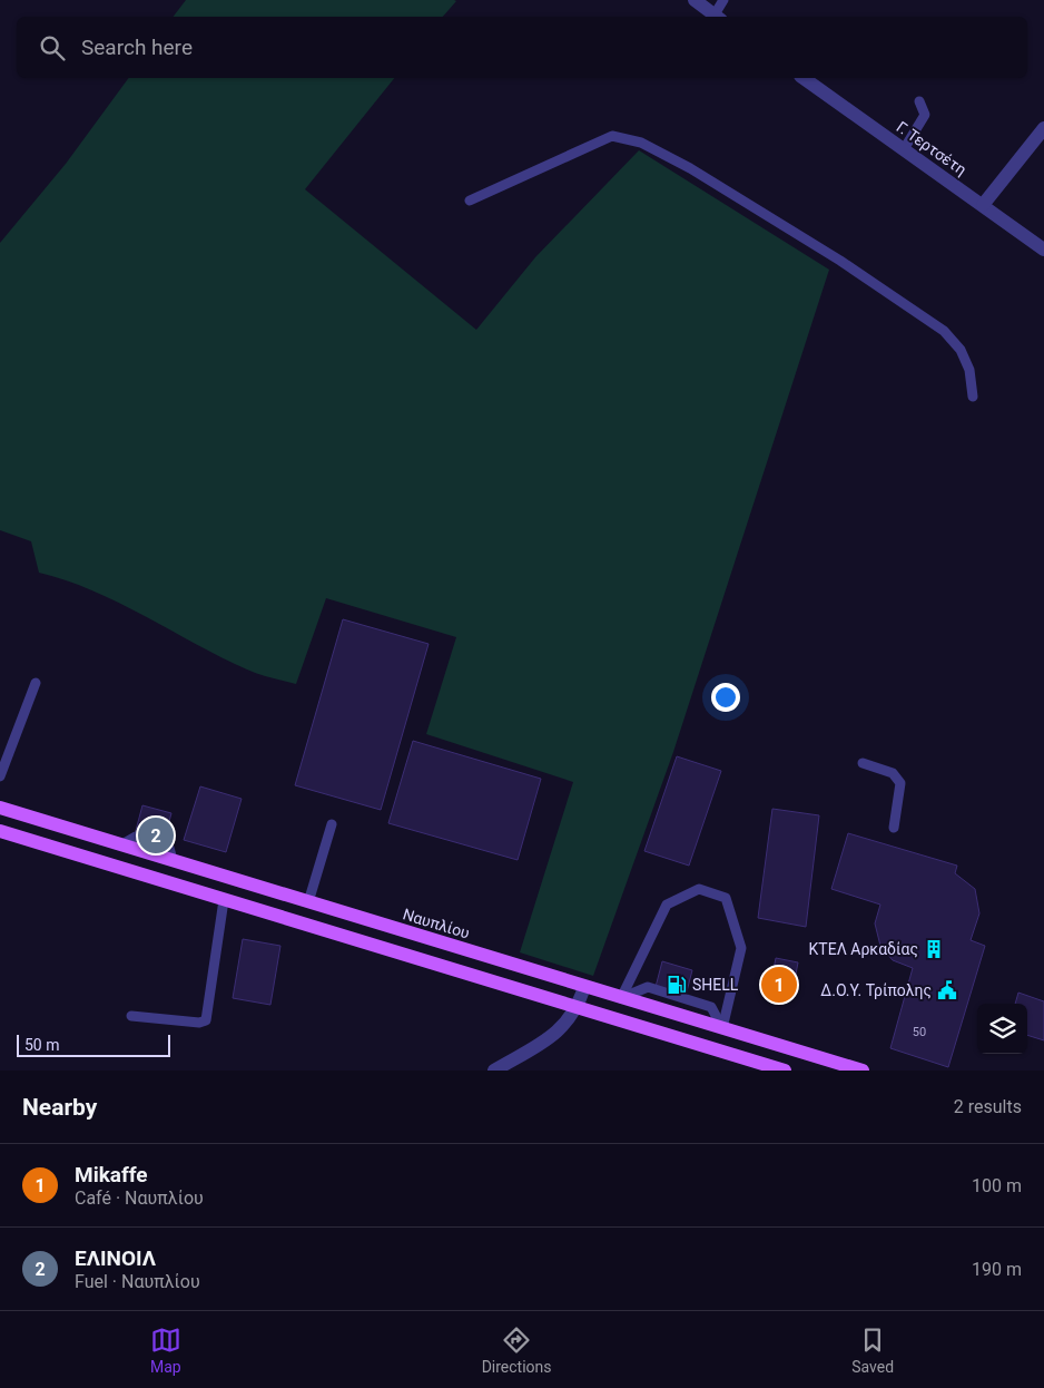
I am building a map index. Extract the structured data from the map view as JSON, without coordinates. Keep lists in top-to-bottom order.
{
  "streets": {
    "main road": ["Ναυπλίου"],
    "street": ["Γ. Τερτσέτη"]
  },
  "places": {
    "building": ["ΚΤΕΛ Αρκαδίας"],
    "fuel station": ["SHELL"],
    "public building": ["Δ.Ο.Υ. Τρίπολης"]
  },
  "house_numbers": ["50"],
  "scale_bar": "50 m",
  "page": {
    "search": "Search here",
    "pins": ["2", "1"],
    "scale": "50 m",
    "heading": ["Nearby", "2 results"],
    "list": [
      {
        "mark": "1",
        "name": "Mikaffe",
        "note": "Café · Ναυπλίου",
        "value": "100 m"
      },
      {
        "mark": "2",
        "name": "ΕΛΙΝΟΙΛ",
        "note": "Fuel · Ναυπλίου",
        "value": "190 m"
      }
    ],
    "nav": ["Map", "Directions", "Saved"]
  }
}
